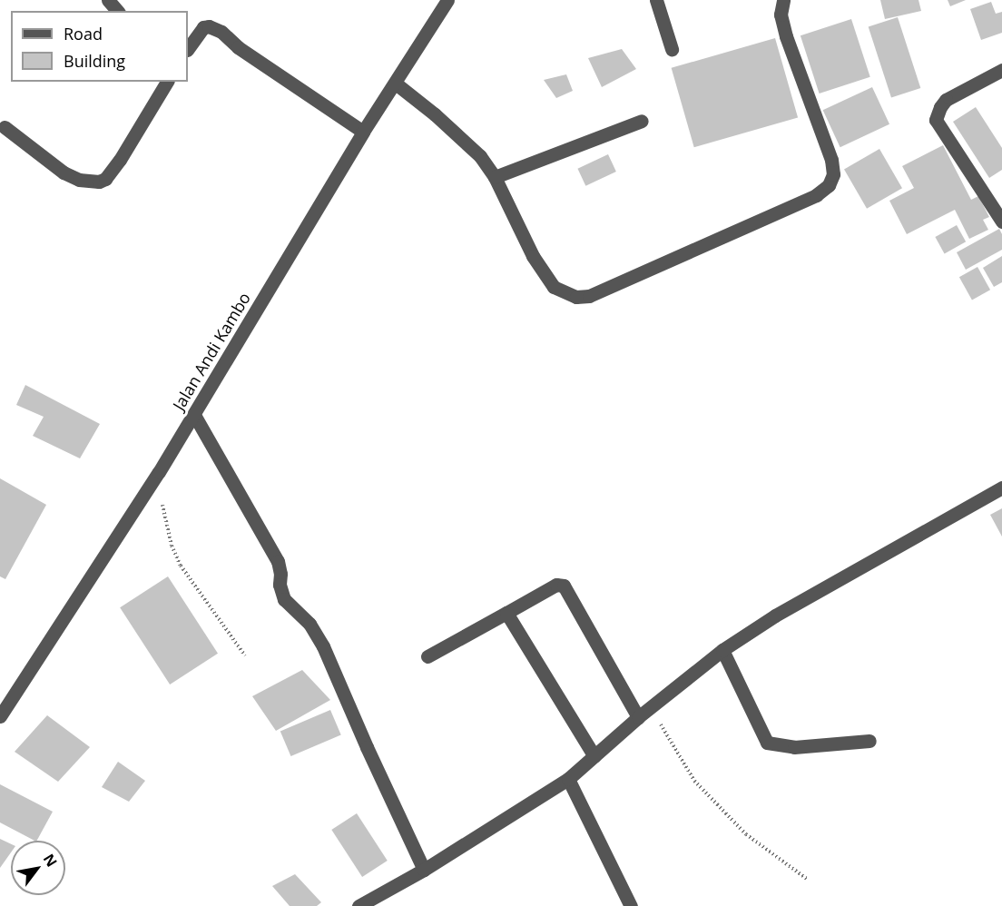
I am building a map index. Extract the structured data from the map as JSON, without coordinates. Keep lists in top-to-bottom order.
{
  "streets": {
    "street": ["Jalan Andi Kambo"]
  },
  "legend": ["Road", "Building"],
  "north": "top right"
}
